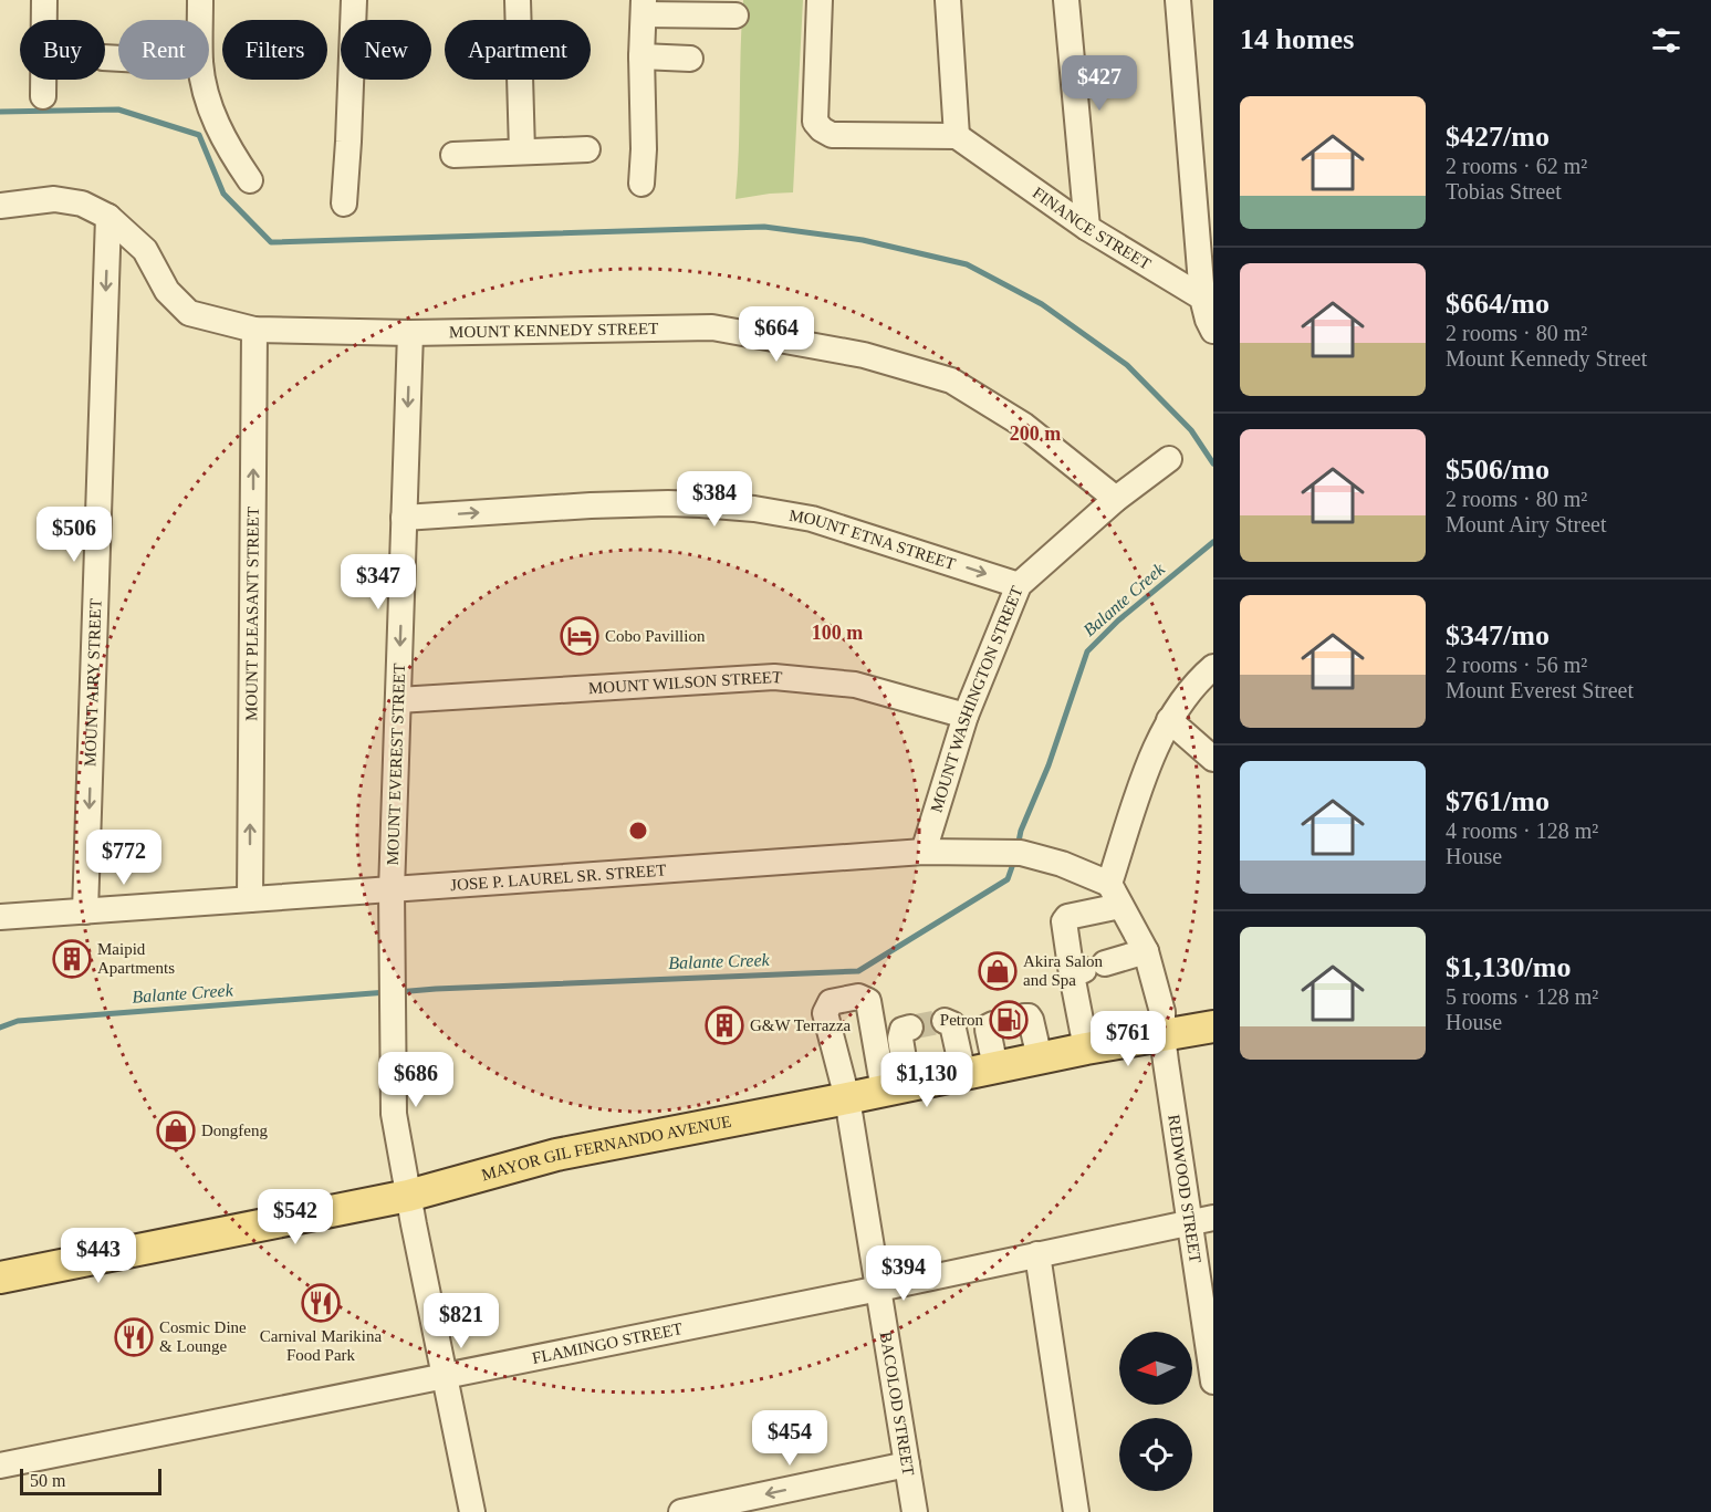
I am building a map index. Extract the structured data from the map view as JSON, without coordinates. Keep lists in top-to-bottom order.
{
  "streets": {
    "main road": ["MAYOR GIL FERNANDO AVENUE"],
    "street": [
      "FINANCE STREET",
      "MOUNT KENNEDY STREET",
      "MOUNT ETNA STREET",
      "MOUNT PLEASANT STREET",
      "MOUNT AIRY STREET",
      "MOUNT WILSON STREET",
      "MOUNT WASHINGTON STREET",
      "MOUNT EVEREST STREET",
      "JOSE P. LAUREL SR. STREET",
      "REDWOOD STREET",
      "FLAMINGO STREET",
      "BACOLOD STREET"
    ]
  },
  "crossings": [
    ["MOUNT KENNEDY STREET", "MOUNT PLEASANT STREET"],
    ["MOUNT KENNEDY STREET", "MOUNT AIRY STREET"],
    ["MOUNT KENNEDY STREET", "MOUNT WASHINGTON STREET"],
    ["MOUNT KENNEDY STREET", "MOUNT EVEREST STREET"],
    ["MOUNT ETNA STREET", "MOUNT WASHINGTON STREET"],
    ["MOUNT ETNA STREET", "MOUNT EVEREST STREET"],
    ["MOUNT PLEASANT STREET", "JOSE P. LAUREL SR. STREET"],
    ["MOUNT AIRY STREET", "JOSE P. LAUREL SR. STREET"],
    ["MOUNT WILSON STREET", "MOUNT WASHINGTON STREET"],
    ["MOUNT WILSON STREET", "MOUNT EVEREST STREET"],
    ["MOUNT WASHINGTON STREET", "JOSE P. LAUREL SR. STREET"],
    ["MOUNT EVEREST STREET", "JOSE P. LAUREL SR. STREET"],
    ["MOUNT EVEREST STREET", "MAYOR GIL FERNANDO AVENUE"],
    ["MOUNT EVEREST STREET", "FLAMINGO STREET"],
    ["JOSE P. LAUREL SR. STREET", "REDWOOD STREET"],
    ["MAYOR GIL FERNANDO AVENUE", "REDWOOD STREET"],
    ["MAYOR GIL FERNANDO AVENUE", "BACOLOD STREET"],
    ["REDWOOD STREET", "FLAMINGO STREET"],
    ["FLAMINGO STREET", "BACOLOD STREET"]
  ],
  "one_way": ["MOUNT ETNA STREET", "MOUNT PLEASANT STREET", "MOUNT AIRY STREET"],
  "water": ["Balante Creek"],
  "places": {
    "hotel": ["Cobo Pavillion"],
    "building": ["Maipid Apartments", "G&W Terrazza"],
    "shop": ["Akira Salon and Spa", "Dongfeng"],
    "fuel station": ["Petron"],
    "restaurant": ["Carnival Marikina Food Park", "Cosmic Dine & Lounge"]
  },
  "scale_bar": "50 m",
  "north": "left",
  "page": {
    "heading": "14 homes",
    "chip": [
      "Buy",
      "Rent",
      "Filters",
      "New",
      "Apartment"
    ],
    "price": [
      "$427",
      "$664",
      "$384",
      "$506",
      "$347",
      "$772",
      "$761",
      "$686",
      "$1,130",
      "$542",
      "$443",
      "$394",
      "$821",
      "$454"
    ],
    "list": [
      {
        "name": "$427/mo",
        "note": "2 rooms · 62 m² · Tobias Street"
      },
      {
        "name": "$664/mo",
        "note": "2 rooms · 80 m² · Mount Kennedy Street"
      },
      {
        "name": "$506/mo",
        "note": "2 rooms · 80 m² · Mount Airy Street"
      },
      {
        "name": "$347/mo",
        "note": "2 rooms · 56 m² · Mount Everest Street"
      },
      {
        "name": "$761/mo",
        "note": "4 rooms · 128 m² · House"
      },
      {
        "name": "$1,130/mo",
        "note": "5 rooms · 128 m² · House"
      }
    ],
    "scale": "50 m"
  },
  "rings": ["200 m", "100 m"]
}
